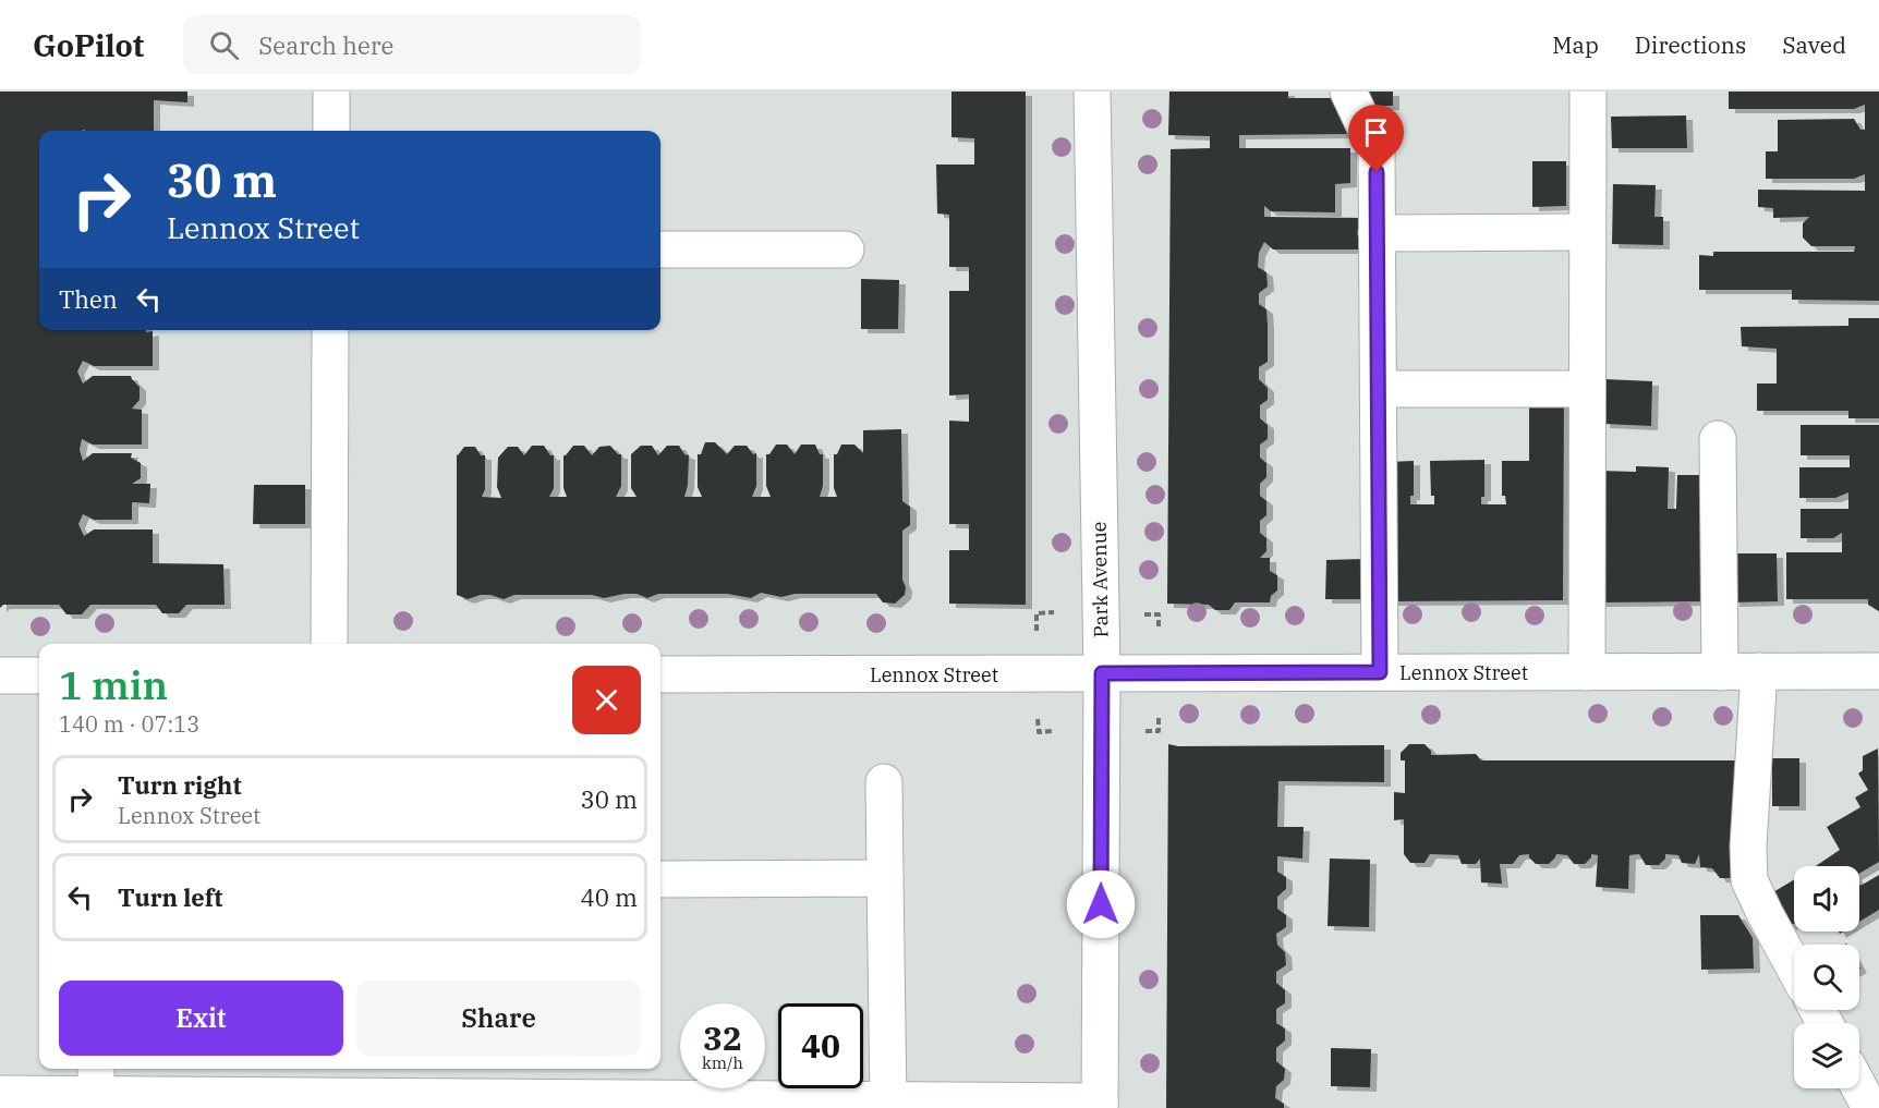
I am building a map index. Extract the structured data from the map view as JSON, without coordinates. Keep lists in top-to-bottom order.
{
  "streets": {
    "street": ["Park Avenue", "Lennox Street"]
  },
  "crossings": [
    ["Park Avenue", "Lennox Street"]
  ],
  "page": {
    "header": "GoPilot",
    "search": "Search here",
    "nav": ["Map", "Directions", "Saved"],
    "turn": ["30 m", "Lennox Street"],
    "then": "Then",
    "heading": ["1 min", "140 m · 07:13"],
    "list": [
      {
        "name": "Turn right",
        "note": "Lennox Street",
        "value": "30 m"
      },
      {
        "name": "Turn left",
        "value": "40 m"
      }
    ],
    "buttons": ["Exit", "Share"],
    "speed": "32 km/h",
    "limit": "40"
  }
}
